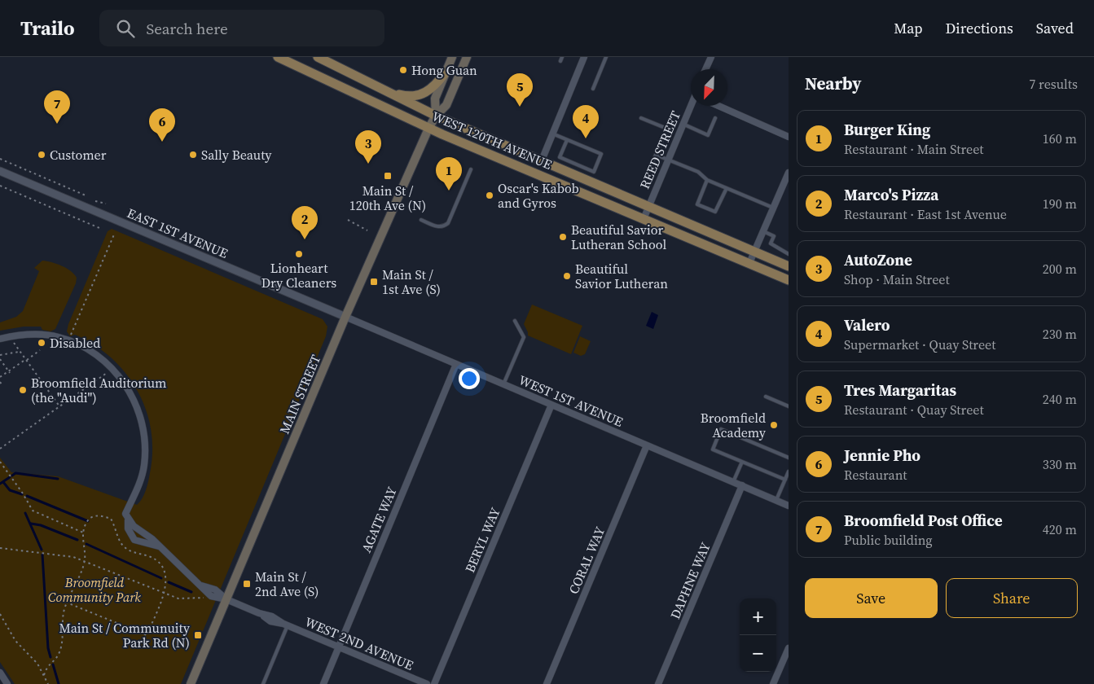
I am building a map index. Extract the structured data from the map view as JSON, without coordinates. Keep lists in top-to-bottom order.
{
  "streets": {
    "main road": ["WEST 120TH AVENUE", "MAIN STREET"],
    "street": [
      "REED STREET",
      "EAST 1ST AVENUE",
      "WEST 1ST AVENUE",
      "AGATE WAY",
      "BERYL WAY",
      "CORAL WAY",
      "DAPHNE WAY",
      "WEST 2ND AVENUE"
    ]
  },
  "crossings": [
    ["WEST 120TH AVENUE", "REED STREET"],
    ["WEST 120TH AVENUE", "MAIN STREET"],
    ["EAST 1ST AVENUE", "MAIN STREET"],
    ["EAST 1ST AVENUE", "WEST 1ST AVENUE"],
    ["MAIN STREET", "WEST 1ST AVENUE"],
    ["MAIN STREET", "WEST 2ND AVENUE"],
    ["WEST 1ST AVENUE", "AGATE WAY"],
    ["WEST 1ST AVENUE", "BERYL WAY"],
    ["WEST 1ST AVENUE", "CORAL WAY"],
    ["WEST 1ST AVENUE", "DAPHNE WAY"],
    ["AGATE WAY", "WEST 2ND AVENUE"]
  ],
  "parks": ["Broomfield Community Park"],
  "places": {
    "other": [
      "Hong Guan",
      "Customer",
      "Sally Beauty",
      "Oscar's Kabob and Gyros",
      "Beautiful Savior Lutheran School",
      "Lionheart Dry Cleaners",
      "Beautiful Savior Lutheran",
      "Disabled",
      "Broomfield Auditorium (the \"Audi\")",
      "Broomfield Academy"
    ],
    "transit": [
      "Main St / 120th Ave (N)",
      "Main St / 1st Ave (S)",
      "Main St / 2nd Ave (S)",
      "Main St / Communuity Park Rd (N)"
    ]
  },
  "north": "bottom left",
  "page": {
    "header": "Trailo",
    "search": "Search here",
    "nav": ["Map", "Directions", "Saved"],
    "heading": ["Nearby", "7 results"],
    "pins": [
      "5",
      "7",
      "4",
      "6",
      "3",
      "1",
      "2"
    ],
    "list": [
      {
        "mark": "1",
        "name": "Burger King",
        "note": "Restaurant · Main Street",
        "value": "160 m"
      },
      {
        "mark": "2",
        "name": "Marco's Pizza",
        "note": "Restaurant · East 1st Avenue",
        "value": "190 m"
      },
      {
        "mark": "3",
        "name": "AutoZone",
        "note": "Shop · Main Street",
        "value": "200 m"
      },
      {
        "mark": "4",
        "name": "Valero",
        "note": "Supermarket · Quay Street",
        "value": "230 m"
      },
      {
        "mark": "5",
        "name": "Tres Margaritas",
        "note": "Restaurant · Quay Street",
        "value": "240 m"
      },
      {
        "mark": "6",
        "name": "Jennie Pho",
        "note": "Restaurant",
        "value": "330 m"
      },
      {
        "mark": "7",
        "name": "Broomfield Post Office",
        "note": "Public building",
        "value": "420 m"
      }
    ],
    "buttons": ["Save", "Share"],
    "map_buttons": ["+", "−"]
  }
}
